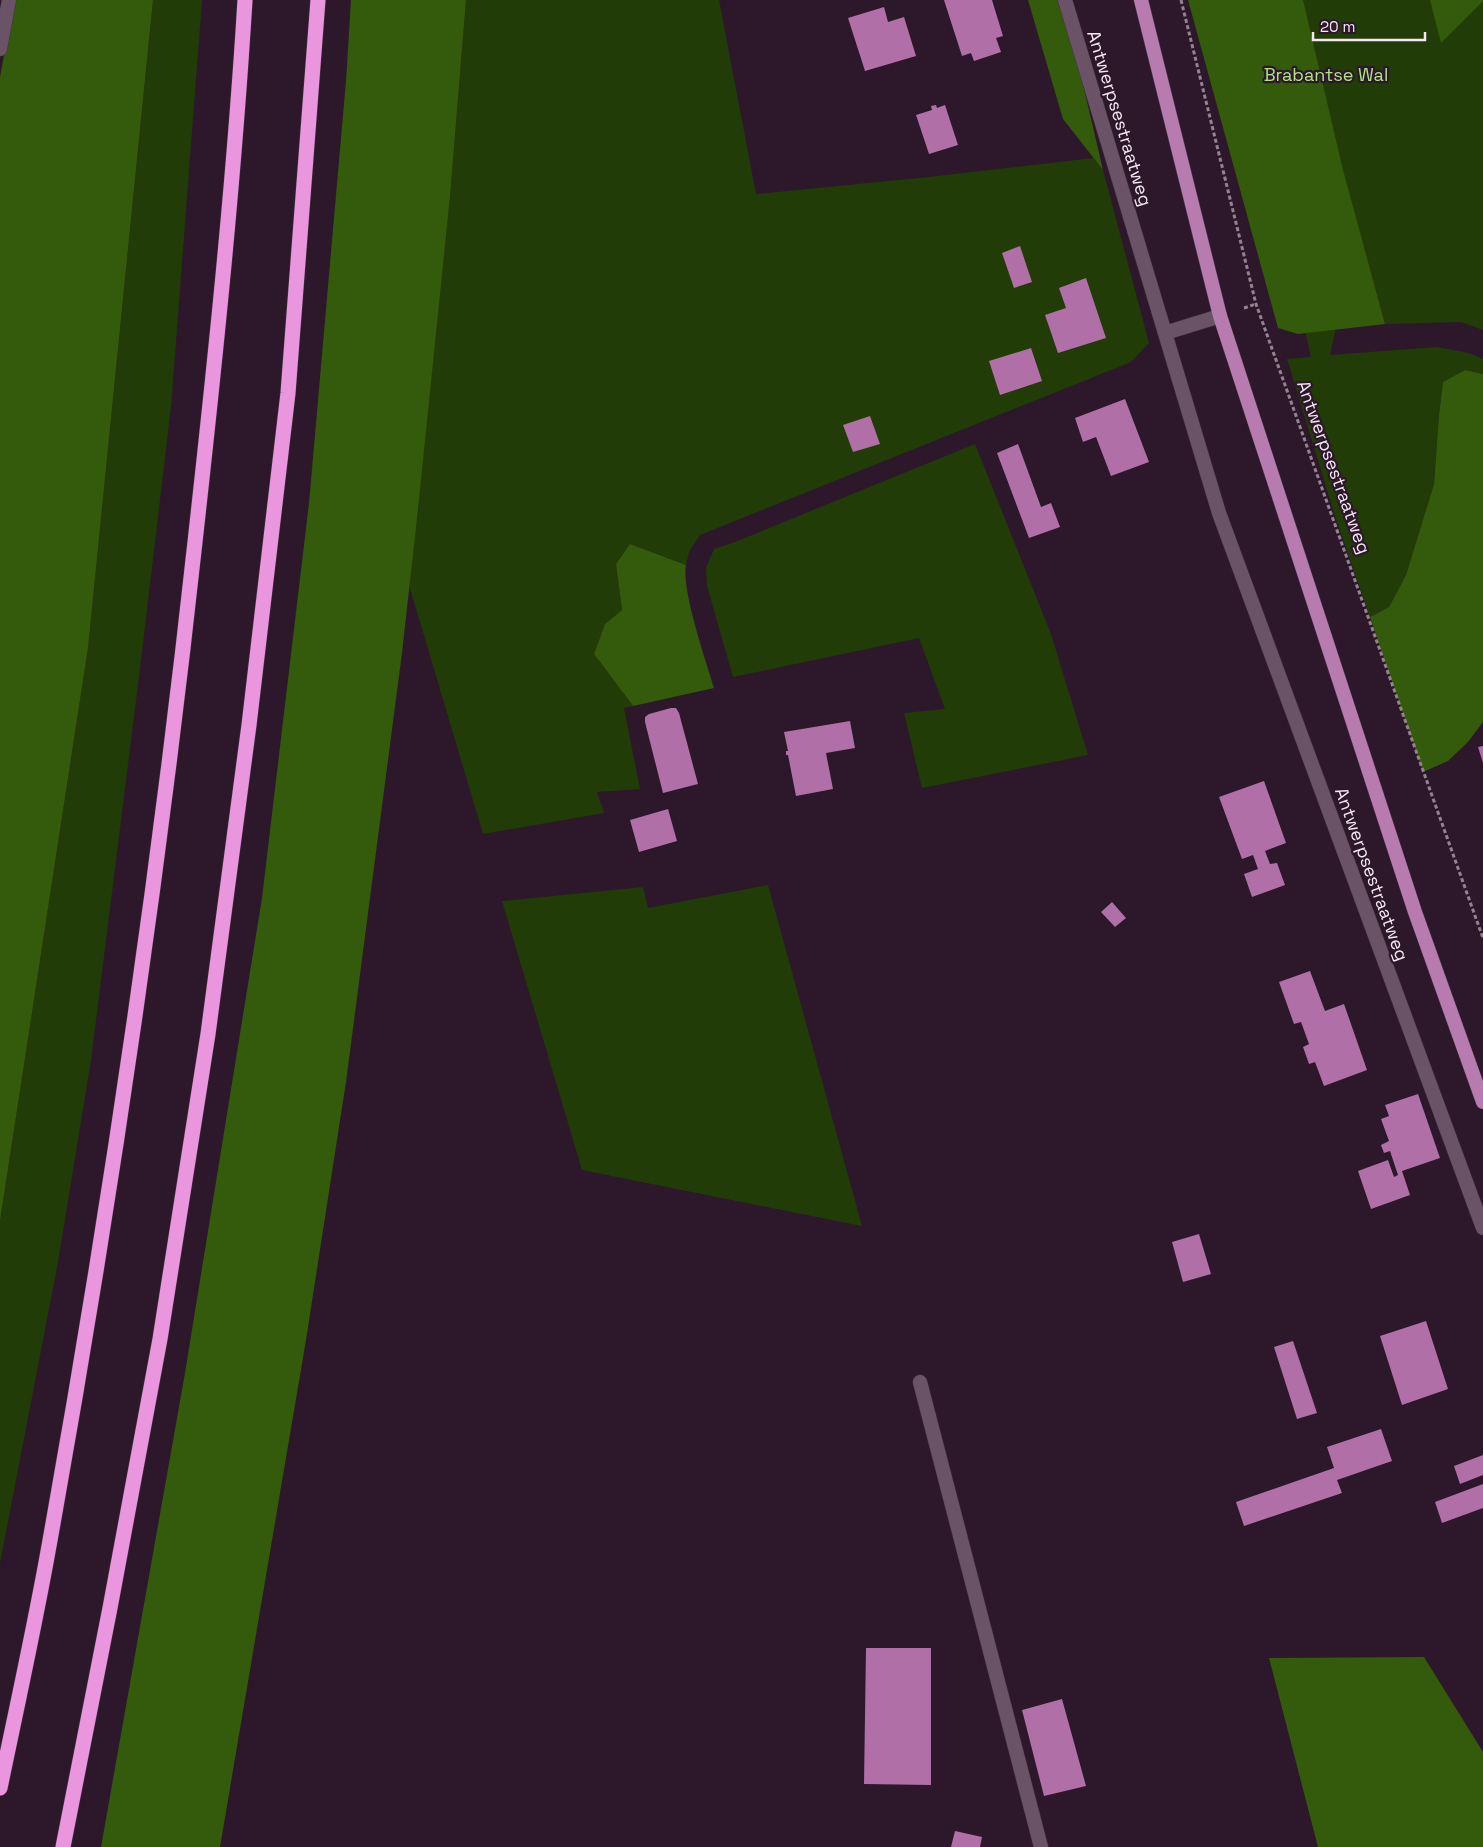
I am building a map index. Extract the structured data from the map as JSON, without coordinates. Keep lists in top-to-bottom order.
{
  "streets": {
    "main road": ["Antwerpsestraatweg"]
  },
  "parks": ["Brabantse Wal"],
  "scale_bar": "20 m"
}
